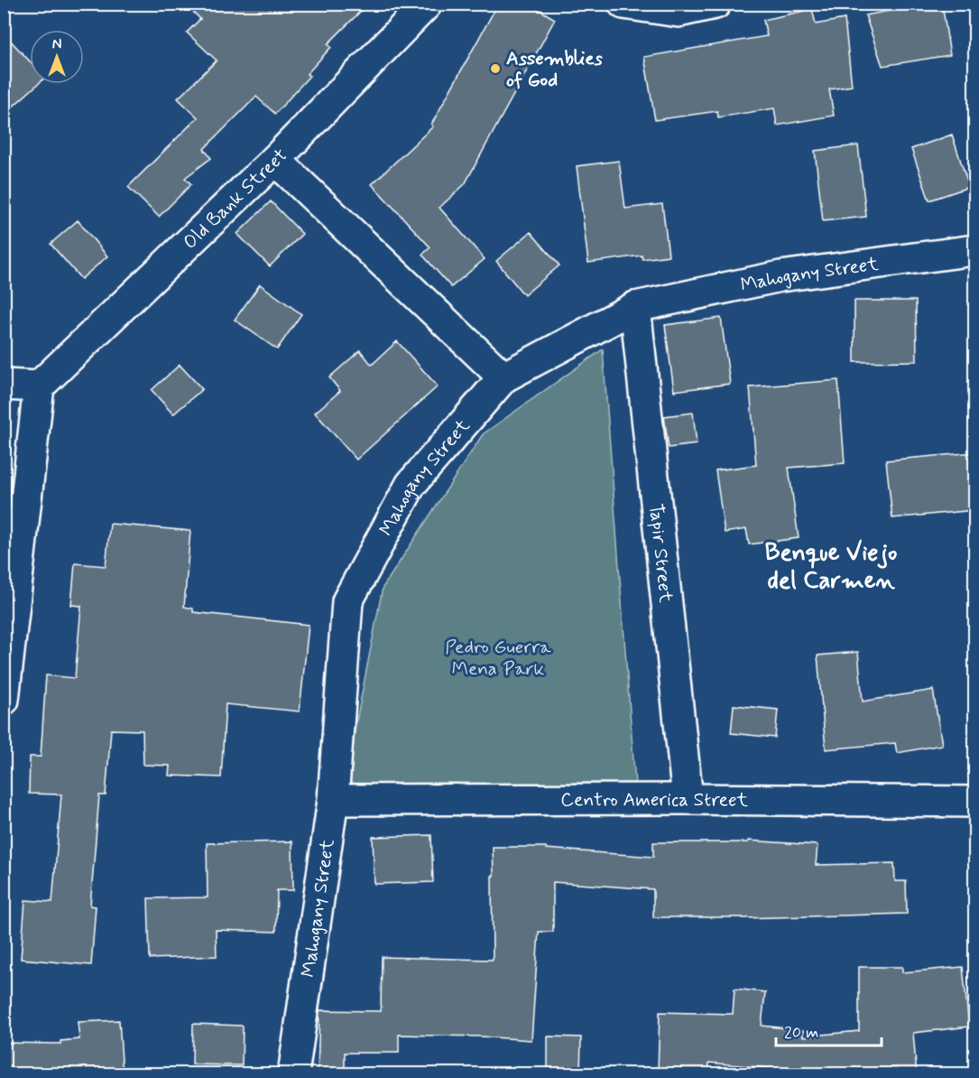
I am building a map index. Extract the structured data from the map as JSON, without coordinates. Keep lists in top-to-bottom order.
{
  "streets": {
    "street": [
      "Old Bank Street",
      "Mahogany Street",
      "Tapir Street",
      "Centro America Street"
    ]
  },
  "crossings": [
    ["Mahogany Street", "Tapir Street"],
    ["Mahogany Street", "Centro America Street"],
    ["Tapir Street", "Centro America Street"]
  ],
  "districts": ["Benque Viejo del Carmen"],
  "parks": ["Pedro Guerra Mena Park"],
  "places": ["Assemblies of God"],
  "scale_bar": "20 m",
  "north": "top"
}
